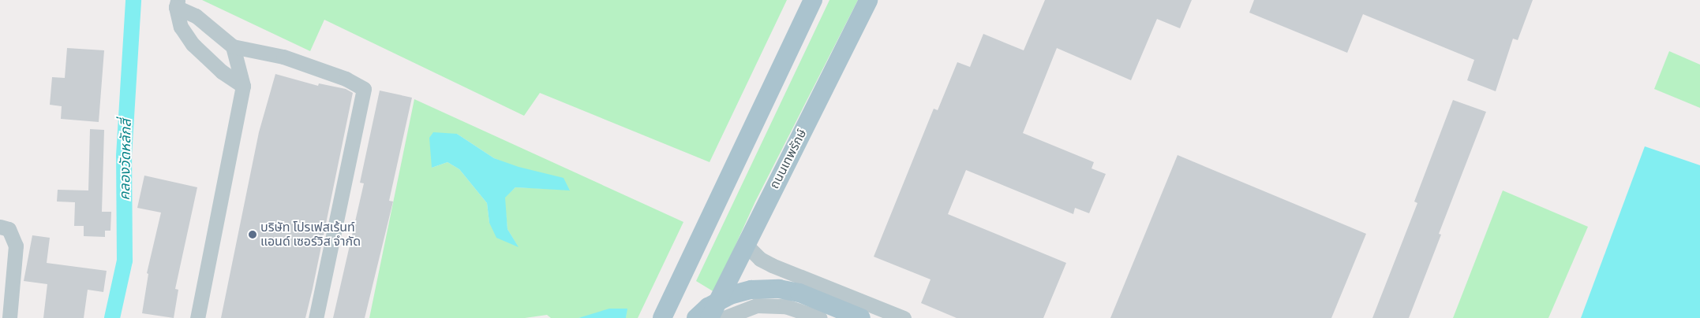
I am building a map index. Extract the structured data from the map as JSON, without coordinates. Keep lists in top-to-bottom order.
{
  "streets": {
    "main road": ["ถนนเทพรักษ์"]
  },
  "water": ["คลองวัดหลักสี่"],
  "places": ["บริษัท โปรเฟสเร้นท์ แอนด์ เซอร์วิส จำกัด"]
}
